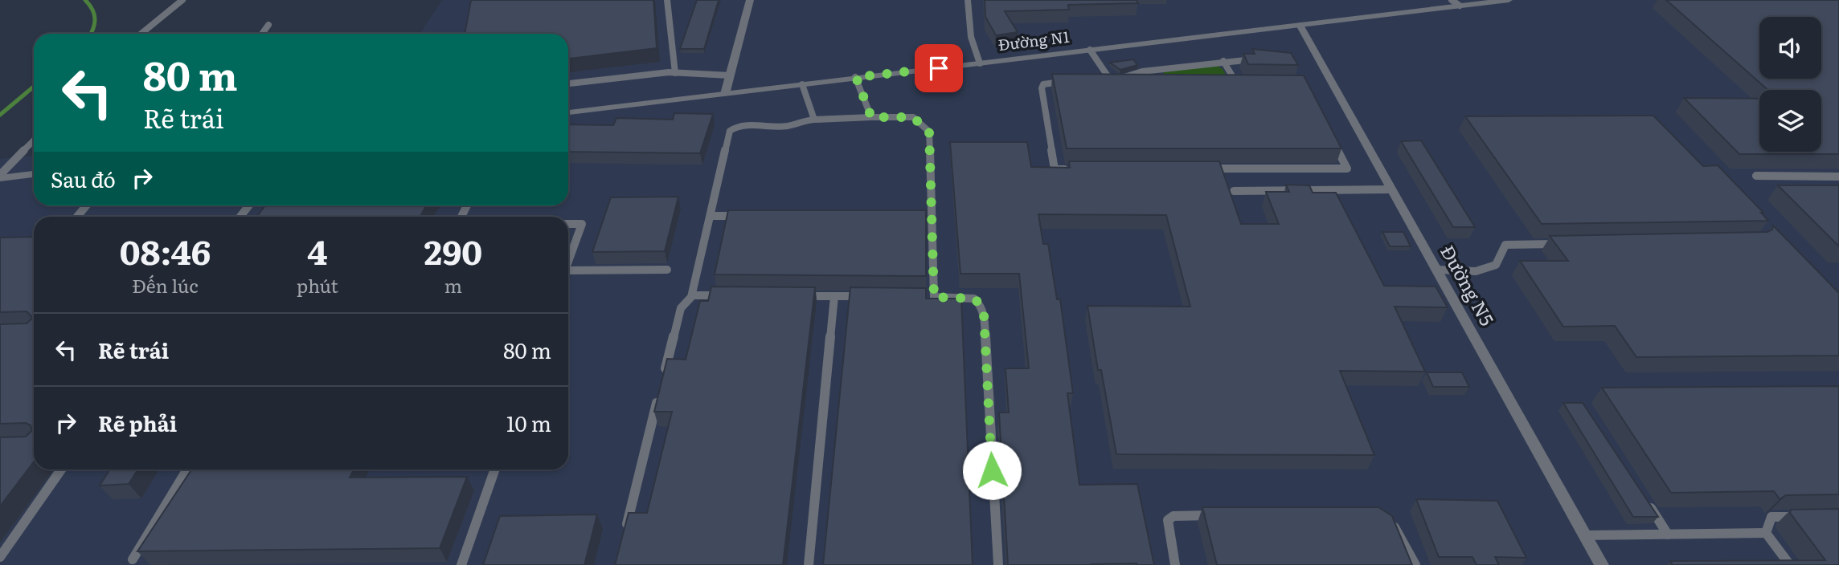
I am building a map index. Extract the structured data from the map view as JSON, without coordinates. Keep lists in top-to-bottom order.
{
  "streets": {
    "street": ["Đường N1", "Đường N5"]
  },
  "crossings": [
    ["Đường N1", "Đường N5"]
  ],
  "page": {
    "turn": ["80 m", "Rẽ trái"],
    "then": "Sau đó",
    "eta": [
      "08:46",
      "Đến lúc",
      "4",
      "phút",
      "290",
      "m"
    ],
    "list": [
      {
        "name": "Rẽ trái",
        "value": "80 m"
      },
      {
        "name": "Rẽ phải",
        "value": "10 m"
      }
    ]
  }
}
